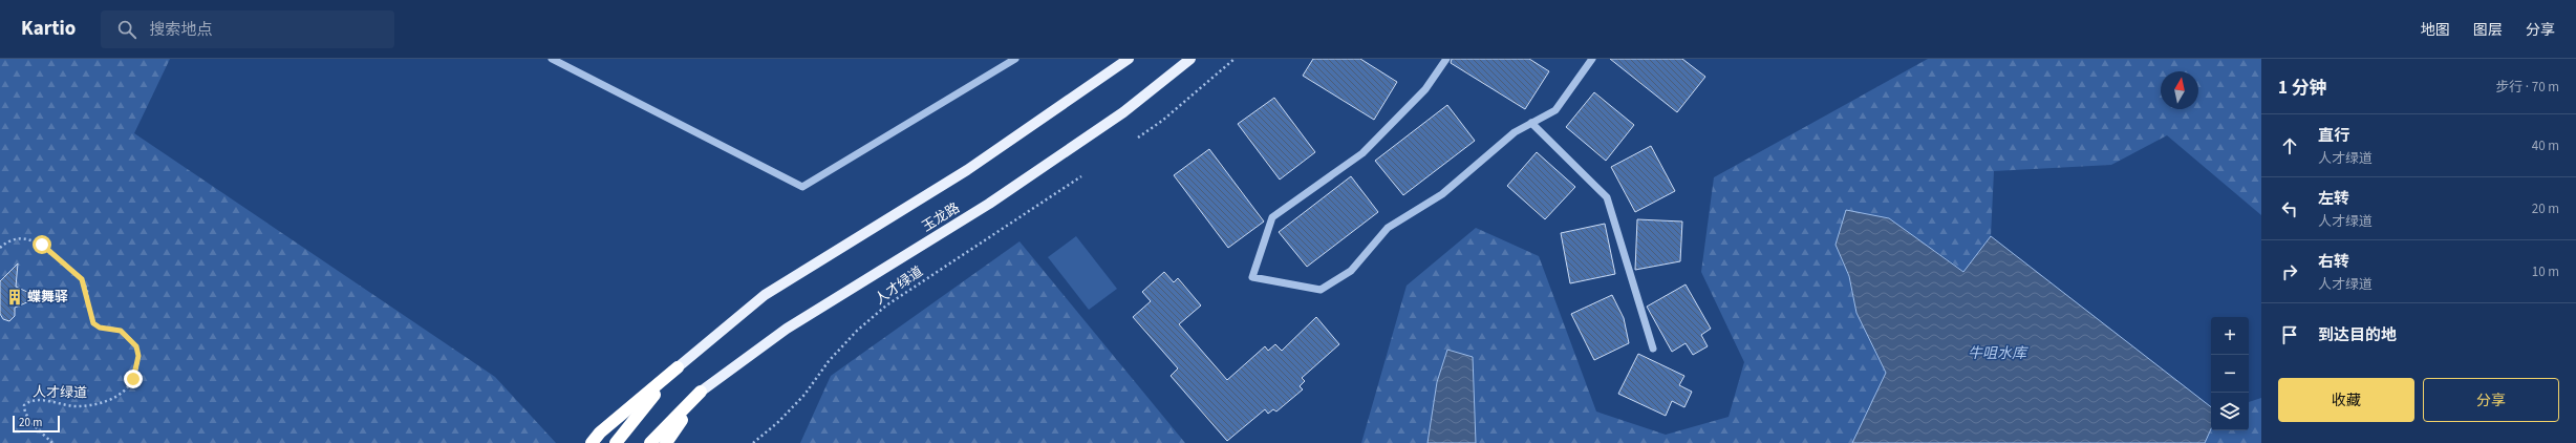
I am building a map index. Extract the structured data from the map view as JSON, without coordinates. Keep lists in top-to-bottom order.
{
  "streets": {
    "main road": ["玉龙路"],
    "path": ["人才绿道"]
  },
  "water": ["牛咀水库"],
  "places": {
    "building": ["蝶舞驿"]
  },
  "scale_bar": "20 m",
  "north": "top",
  "page": {
    "header": "Kartio",
    "search": "搜索地点",
    "nav": ["地图", "图层", "分享"],
    "heading": ["1 分钟", "步行 · 70 m"],
    "list": [
      ["直行", "人才绿道", "40 m"],
      ["左转", "人才绿道", "20 m"],
      ["右转", "人才绿道", "10 m"],
      "到达目的地"
    ],
    "map_buttons": ["+", "−"],
    "buttons": ["收藏", "分享"],
    "scale": "20 m"
  }
}
